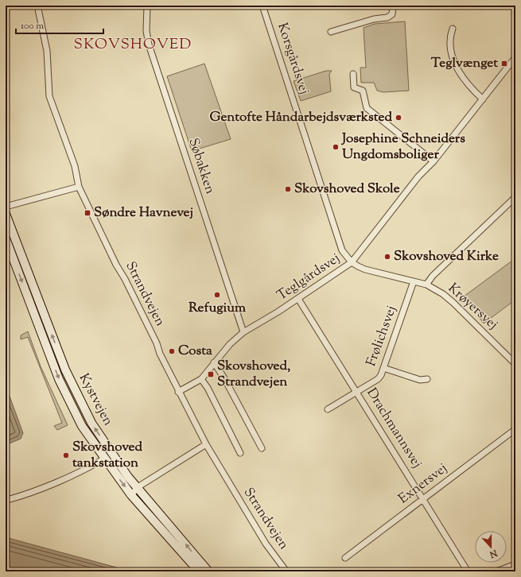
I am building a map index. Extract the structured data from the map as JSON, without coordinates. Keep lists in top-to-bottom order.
{
  "streets": {
    "main road": ["Kystvejen"],
    "street": [
      "Korsgårdsvej",
      "Søbakken",
      "Teglgårdsvej",
      "Strandvejen",
      "Krøyersvej",
      "Frølichsvej",
      "Drachmannsvej",
      "Exnersvej"
    ]
  },
  "crossings": [
    ["Korsgårdsvej", "Teglgårdsvej"],
    ["Korsgårdsvej", "Krøyersvej"],
    ["Søbakken", "Teglgårdsvej"],
    ["Teglgårdsvej", "Strandvejen"],
    ["Teglgårdsvej", "Krøyersvej"],
    ["Teglgårdsvej", "Drachmannsvej"],
    ["Krøyersvej", "Frølichsvej"],
    ["Frølichsvej", "Drachmannsvej"],
    ["Drachmannsvej", "Exnersvej"]
  ],
  "districts": ["SKOVSHOVED"],
  "places": {
    "transit": ["Teglvænget", "Søndre Havnevej", "Skovshoved, Strandvejen"],
    "other": [
      "Gentofte Håndarbejdsværksted",
      "Josephine Schneiders Ungdomsboliger",
      "Skovshoved Skole",
      "Skovshoved Kirke",
      "Refugium",
      "Costa",
      "Skovshoved tankstation"
    ]
  },
  "scale_bar": "100 m",
  "north": "bottom"
}
